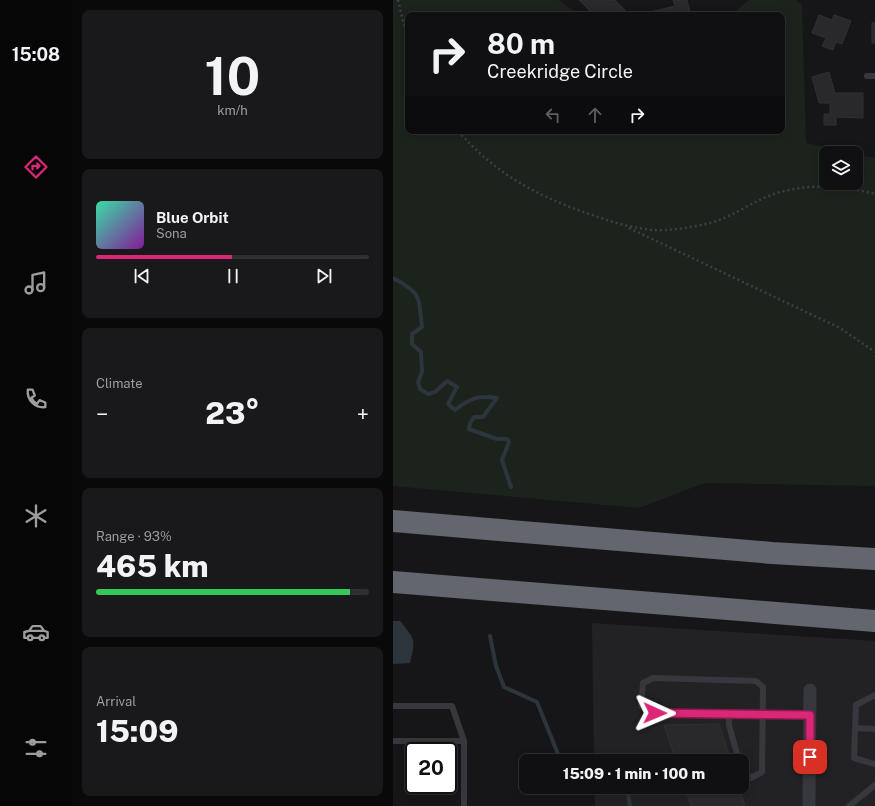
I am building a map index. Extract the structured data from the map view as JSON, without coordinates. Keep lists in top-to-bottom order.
{
  "page": {
    "tabs": "15:08",
    "tile": [
      ["10", "km/h"],
      "Climate",
      ["Range · 93%", "465 km"],
      ["Arrival", "15:09"]
    ],
    "turn": ["80 m", "Creekridge Circle"],
    "song": ["Blue Orbit", "Sona"],
    "heat": ["−", "23°", "+"],
    "limit": "20",
    "trip": "15:09 · 1 min · 100 m"
  }
}
